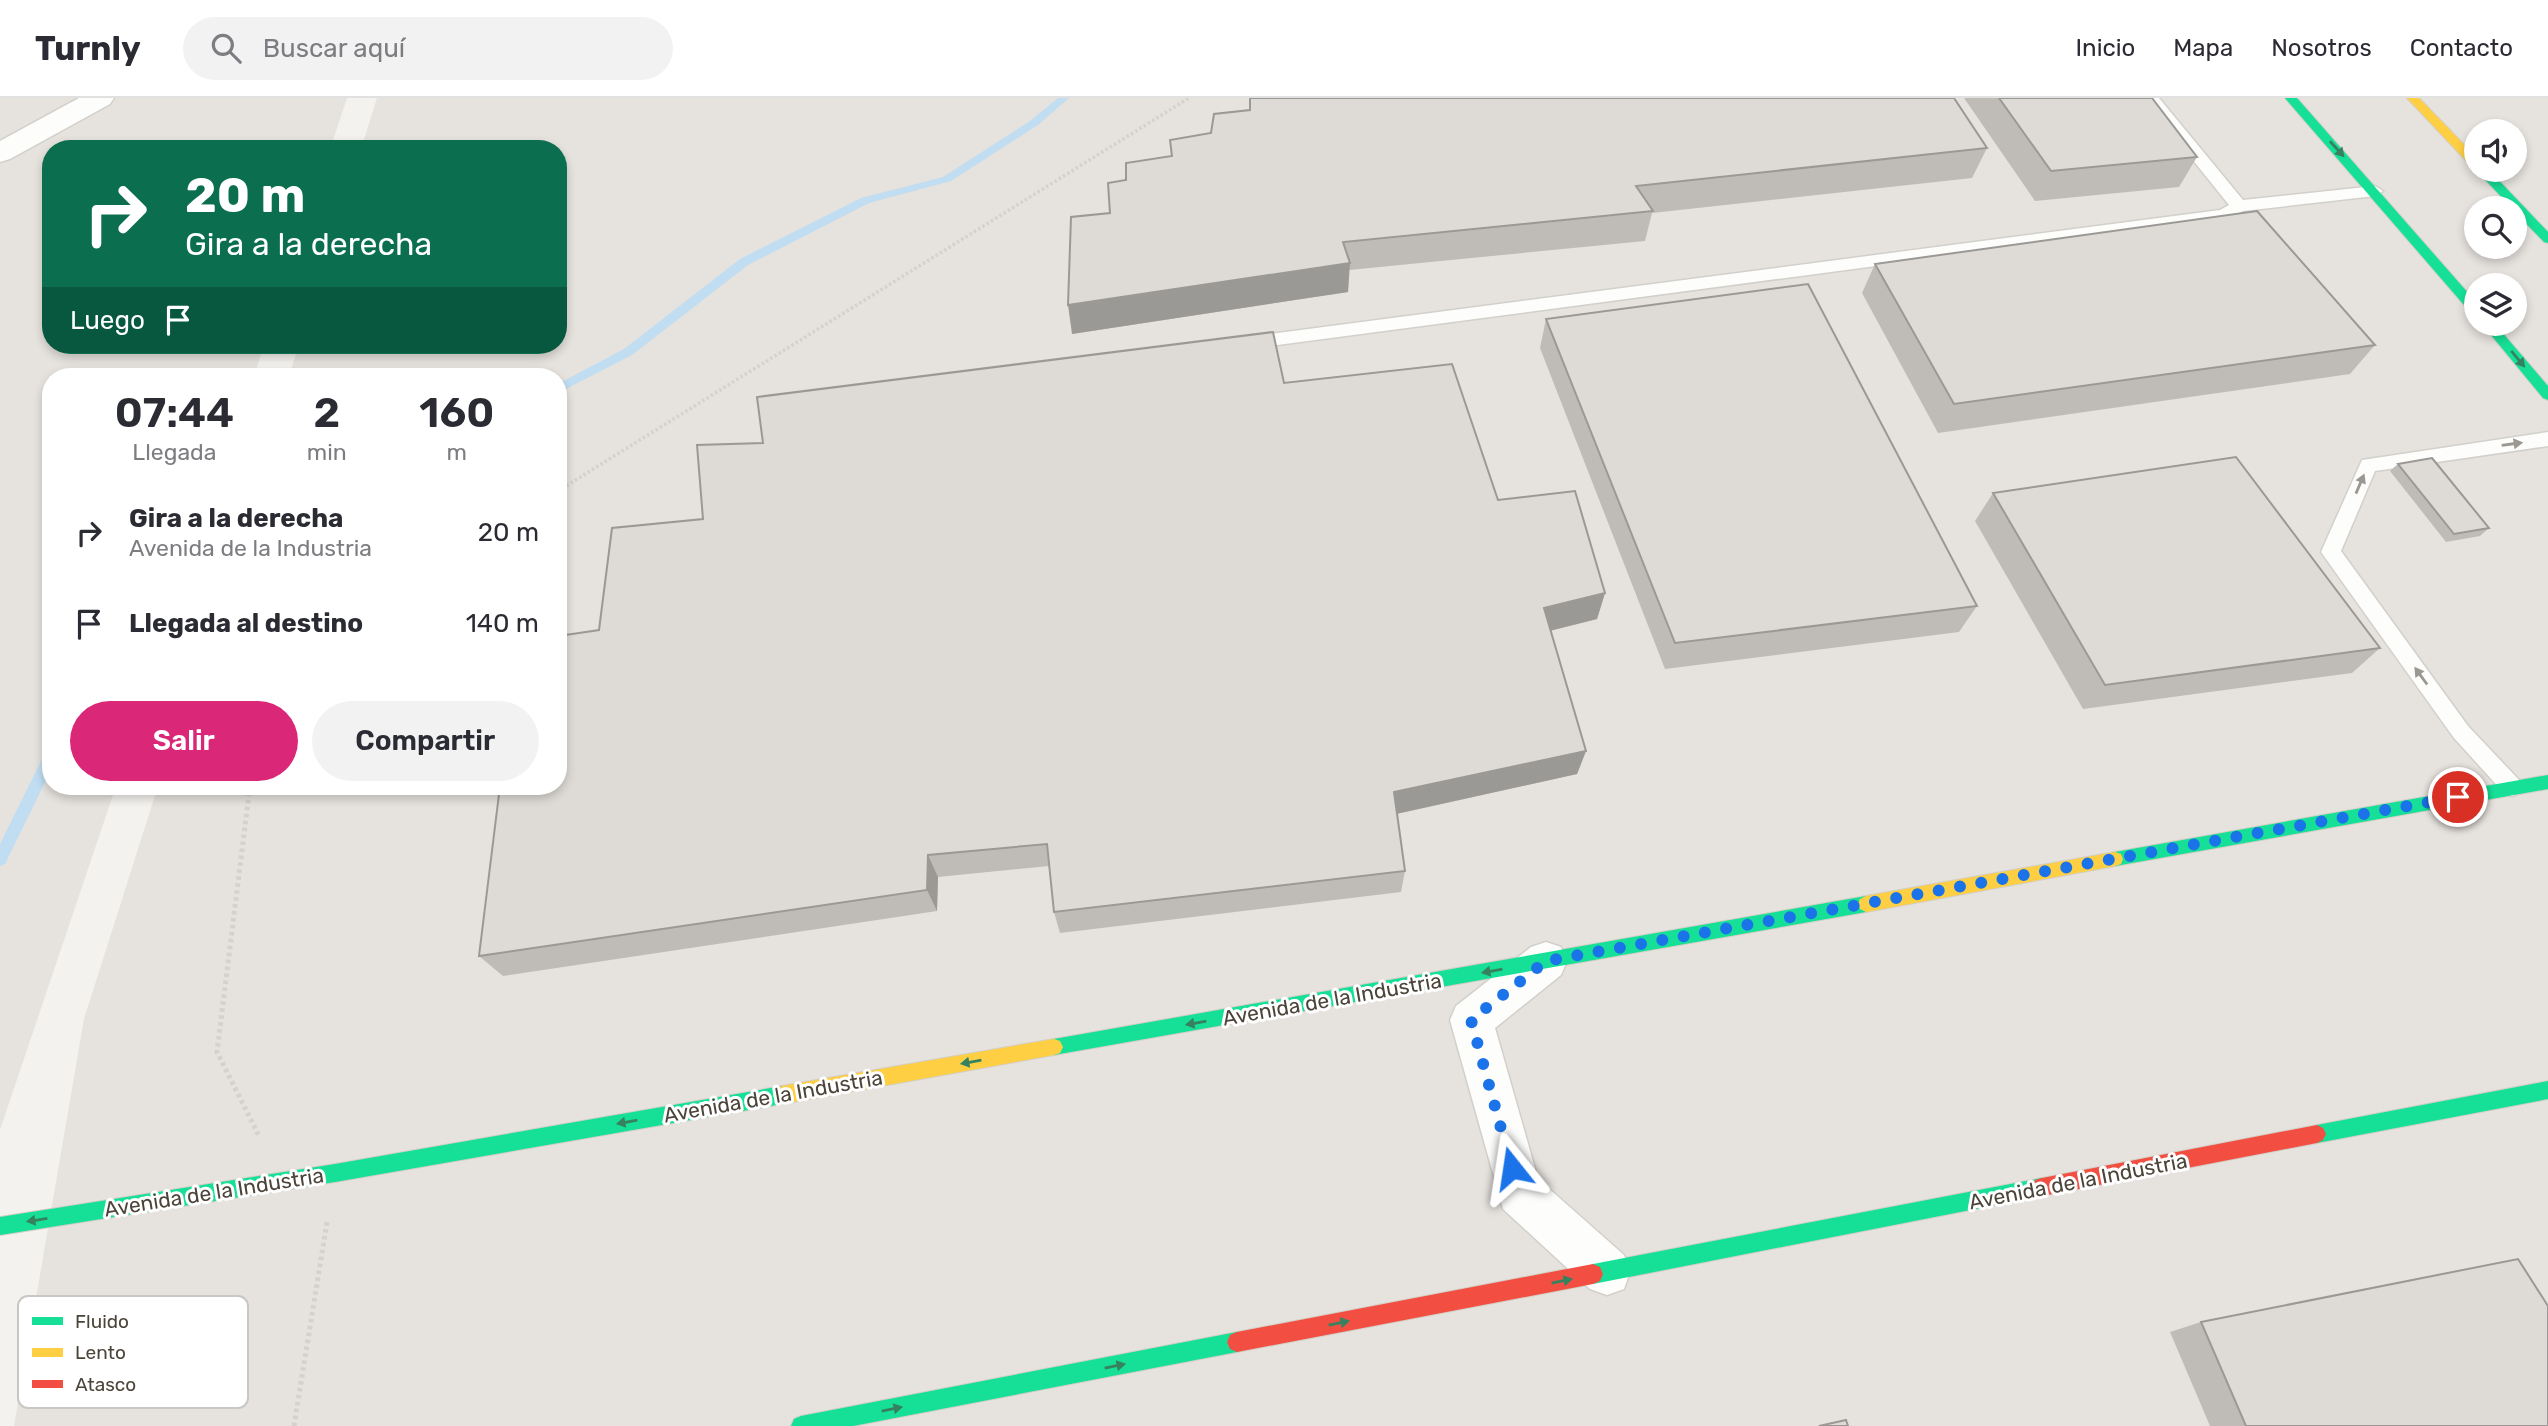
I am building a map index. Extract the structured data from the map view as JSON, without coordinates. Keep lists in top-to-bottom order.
{
  "streets": {
    "street": ["Avenida de la Industria"]
  },
  "legend": ["Fluido", "Lento", "Atasco"],
  "page": {
    "header": "Turnly",
    "search": "Buscar aquí",
    "nav": [
      "Inicio",
      "Mapa",
      "Nosotros",
      "Contacto"
    ],
    "turn": ["20 m", "Gira a la derecha"],
    "then": "Luego",
    "eta": [
      "07:44",
      "Llegada",
      "2",
      "min",
      "160",
      "m"
    ],
    "list": [
      {
        "name": "Gira a la derecha",
        "note": "Avenida de la Industria",
        "value": "20 m"
      },
      {
        "name": "Llegada al destino",
        "value": "140 m"
      }
    ],
    "buttons": ["Salir", "Compartir"]
  }
}
